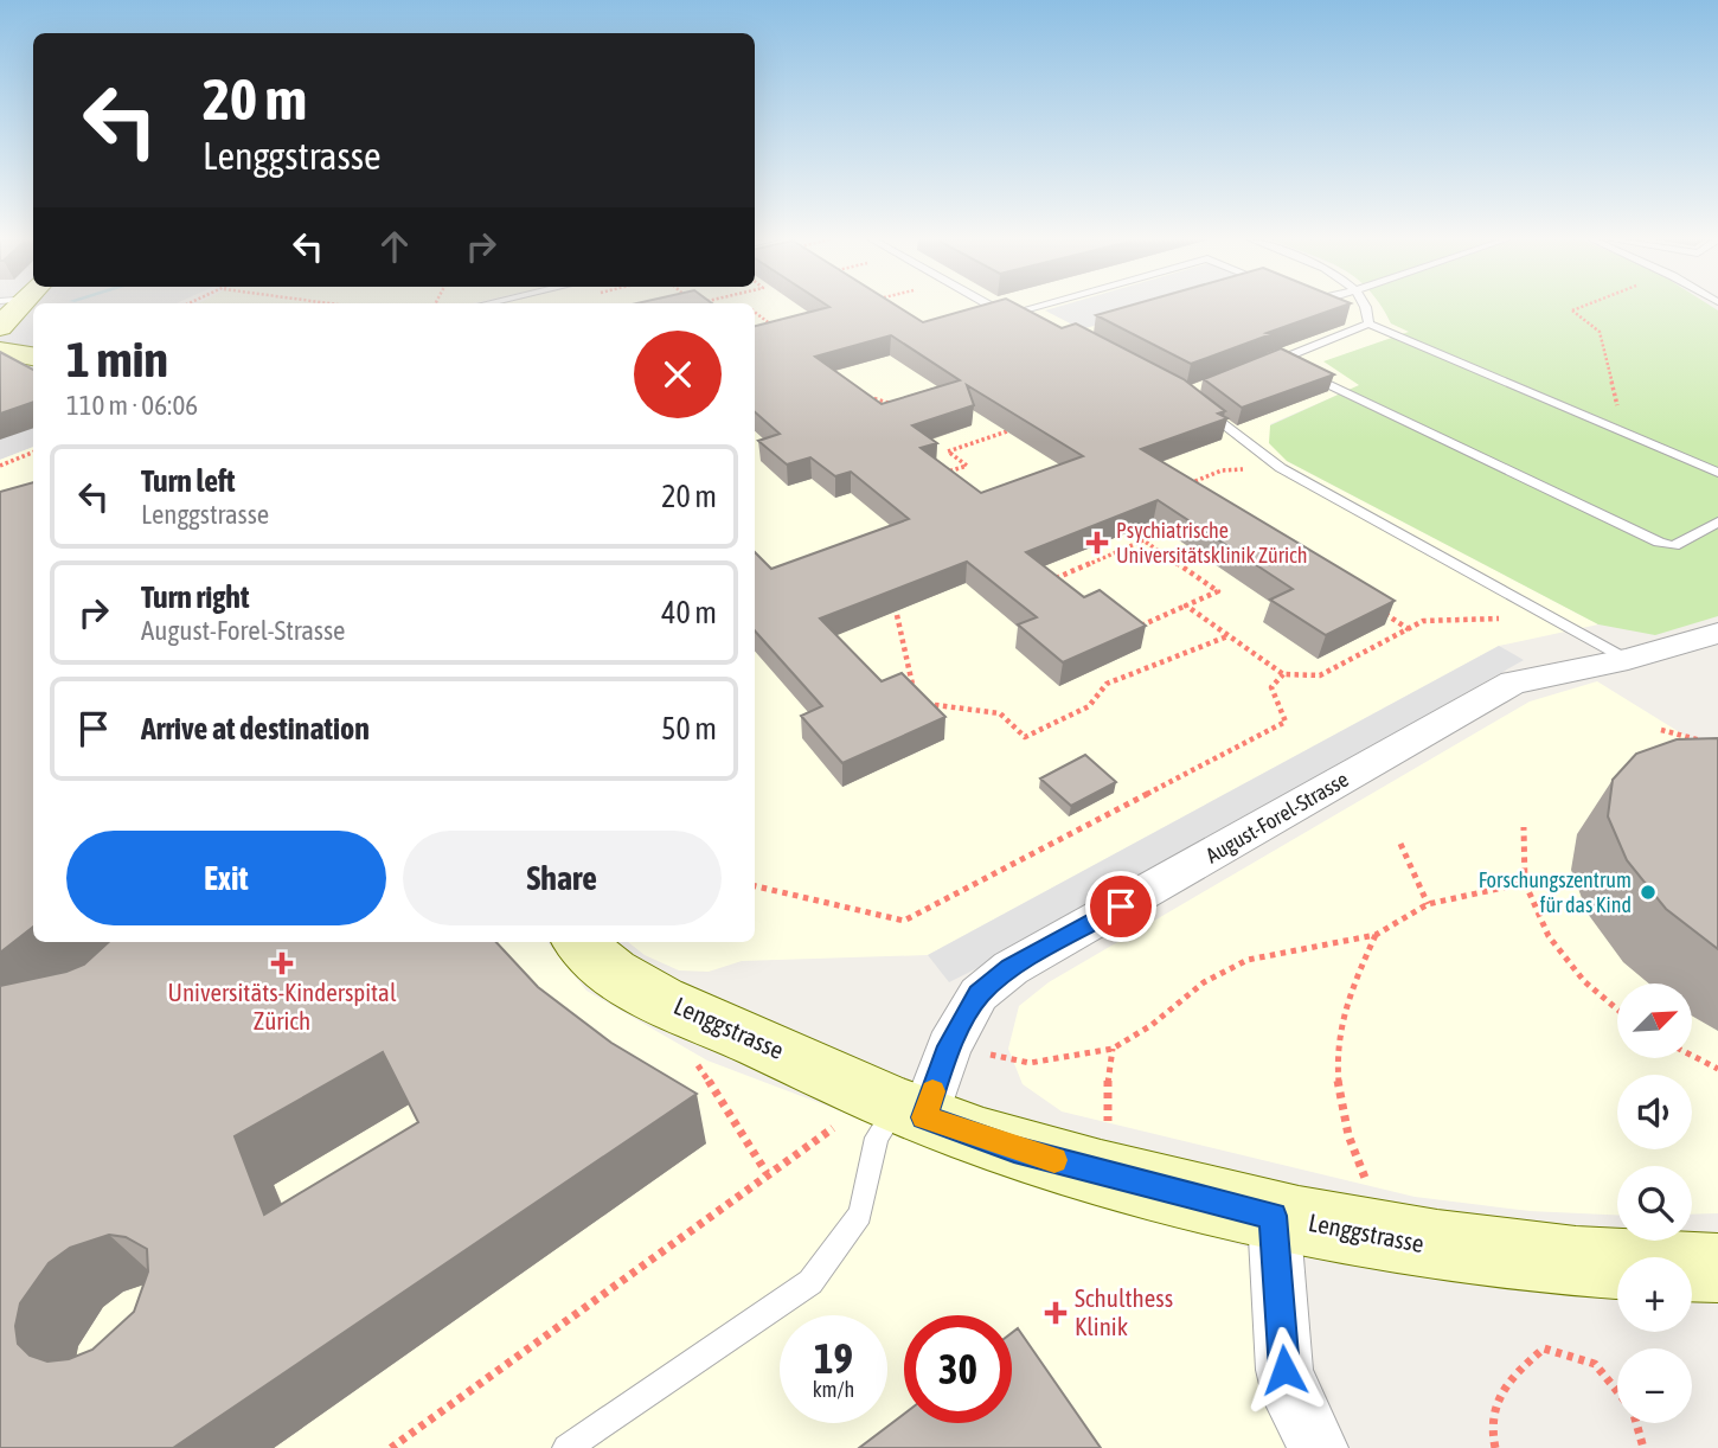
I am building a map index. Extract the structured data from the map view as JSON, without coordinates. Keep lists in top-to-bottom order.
{
  "streets": {
    "street": ["August-Forel-Strasse", "Lenggstrasse"]
  },
  "crossings": [
    ["August-Forel-Strasse", "Lenggstrasse"]
  ],
  "places": {
    "health": ["Psychiatrische Universitätsklinik Zürich", "Universitäts-Kinderspital Zürich", "Schulthess Klinik"],
    "other": ["Forschungszentrum für das Kind"]
  },
  "north": "top right",
  "page": {
    "turn": ["20 m", "Lenggstrasse"],
    "heading": ["1 min", "110 m · 06:06"],
    "list": [
      {
        "name": "Turn left",
        "note": "Lenggstrasse",
        "value": "20 m"
      },
      {
        "name": "Turn right",
        "note": "August-Forel-Strasse",
        "value": "40 m"
      },
      {
        "name": "Arrive at destination",
        "value": "50 m"
      }
    ],
    "buttons": ["Exit", "Share"],
    "map_buttons": ["+", "−"],
    "speed": "19 km/h",
    "limit": "30"
  }
}
